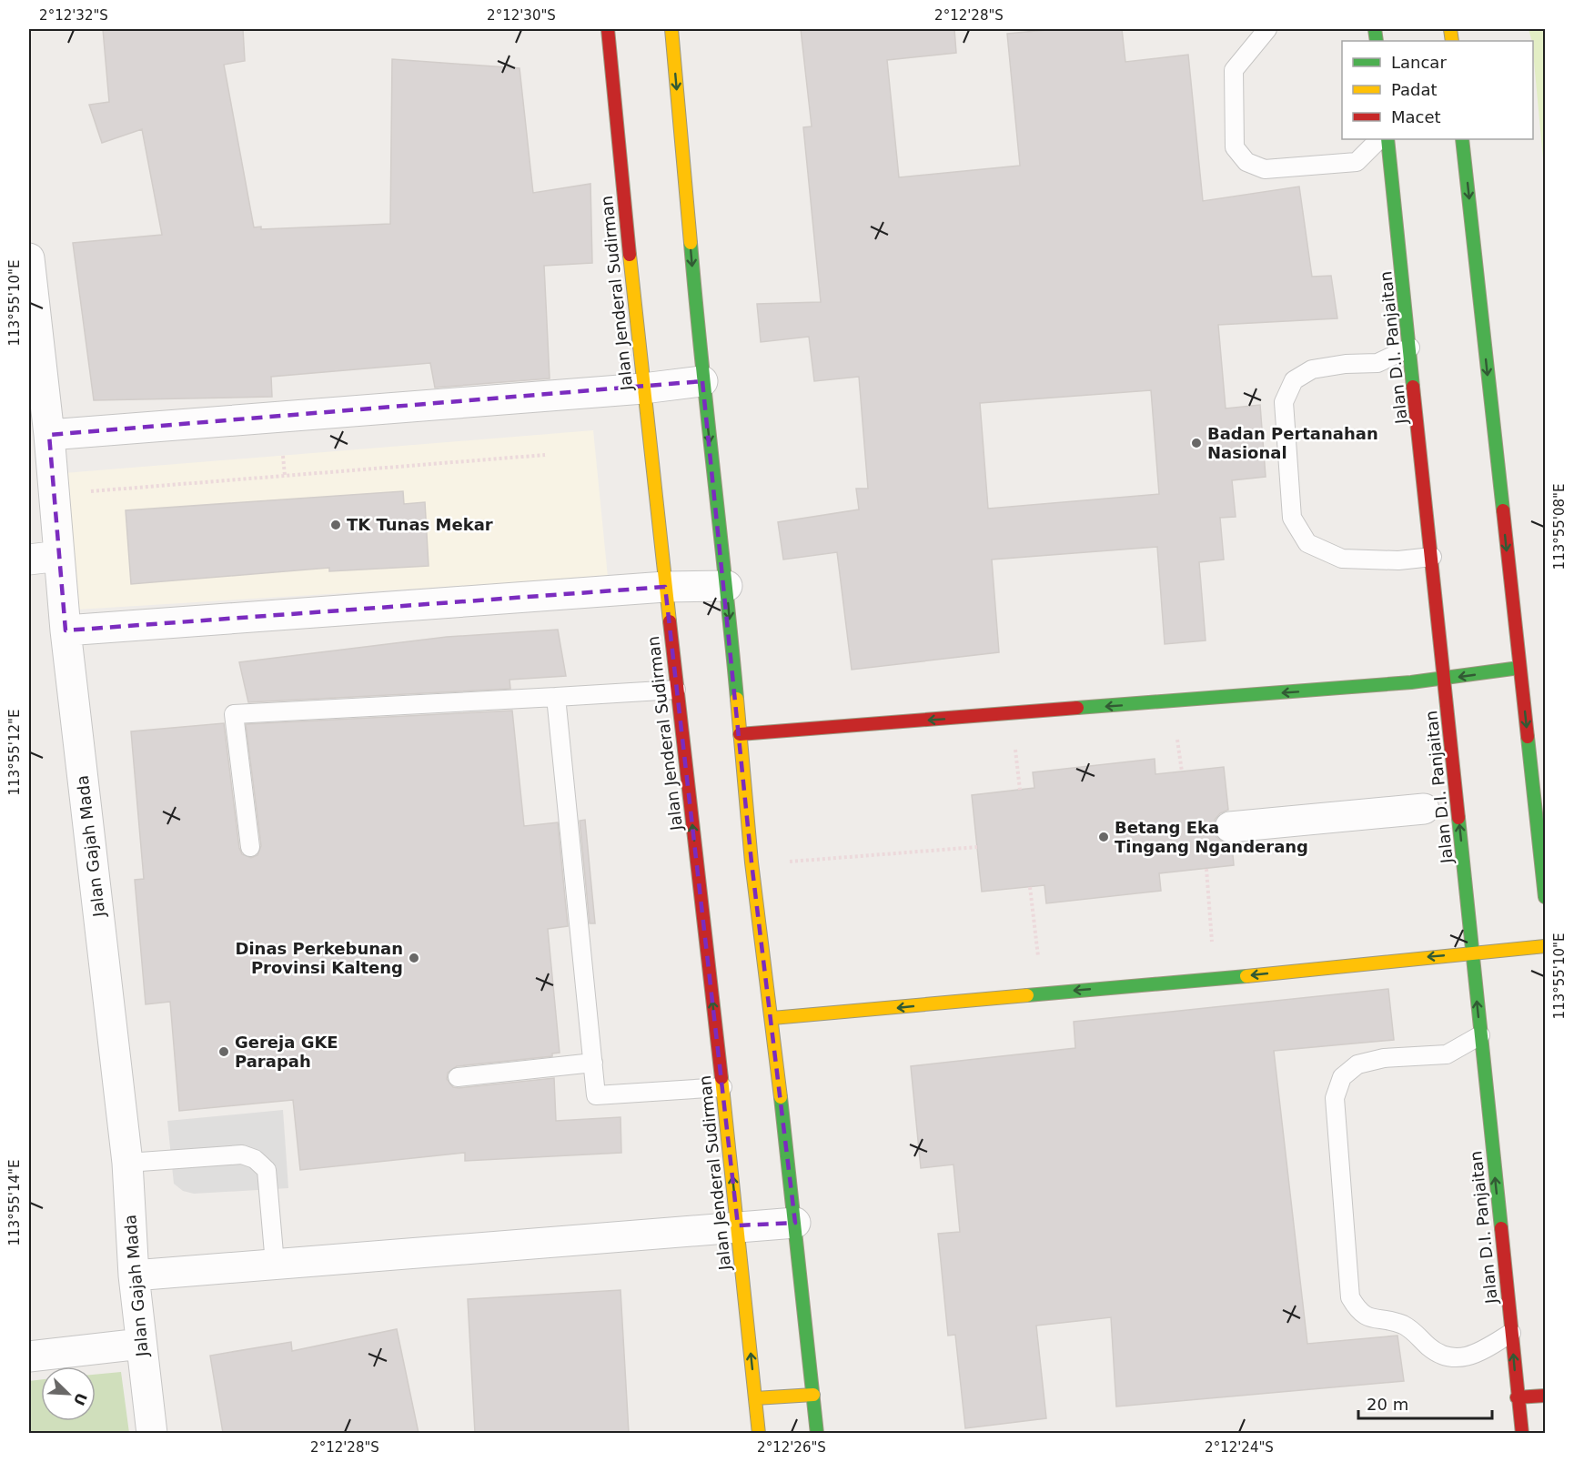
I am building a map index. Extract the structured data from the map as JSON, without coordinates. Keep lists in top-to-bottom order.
{
  "streets": {
    "street": ["Jalan Jenderal Sudirman", "Jalan D.I. Panjaitan", "Jalan Gajah Mada"]
  },
  "places": [
    "Badan Pertanahan Nasional",
    "TK Tunas Mekar",
    "Betang Eka Tingang Nganderang",
    "Dinas Perkebunan Provinsi Kalteng",
    "Gereja GKE Parapah"
  ],
  "legend": ["Lancar", "Padat", "Macet"],
  "scale_bar": "20 m",
  "north": "bottom right",
  "coordinates": [
    "2°12'32\"S",
    "2°12'30\"S",
    "2°12'28\"S",
    "113°55'10\"E",
    "113°55'08\"E",
    "113°55'12\"E",
    "113°55'14\"E",
    "2°12'26\"S",
    "2°12'24\"S"
  ]
}
